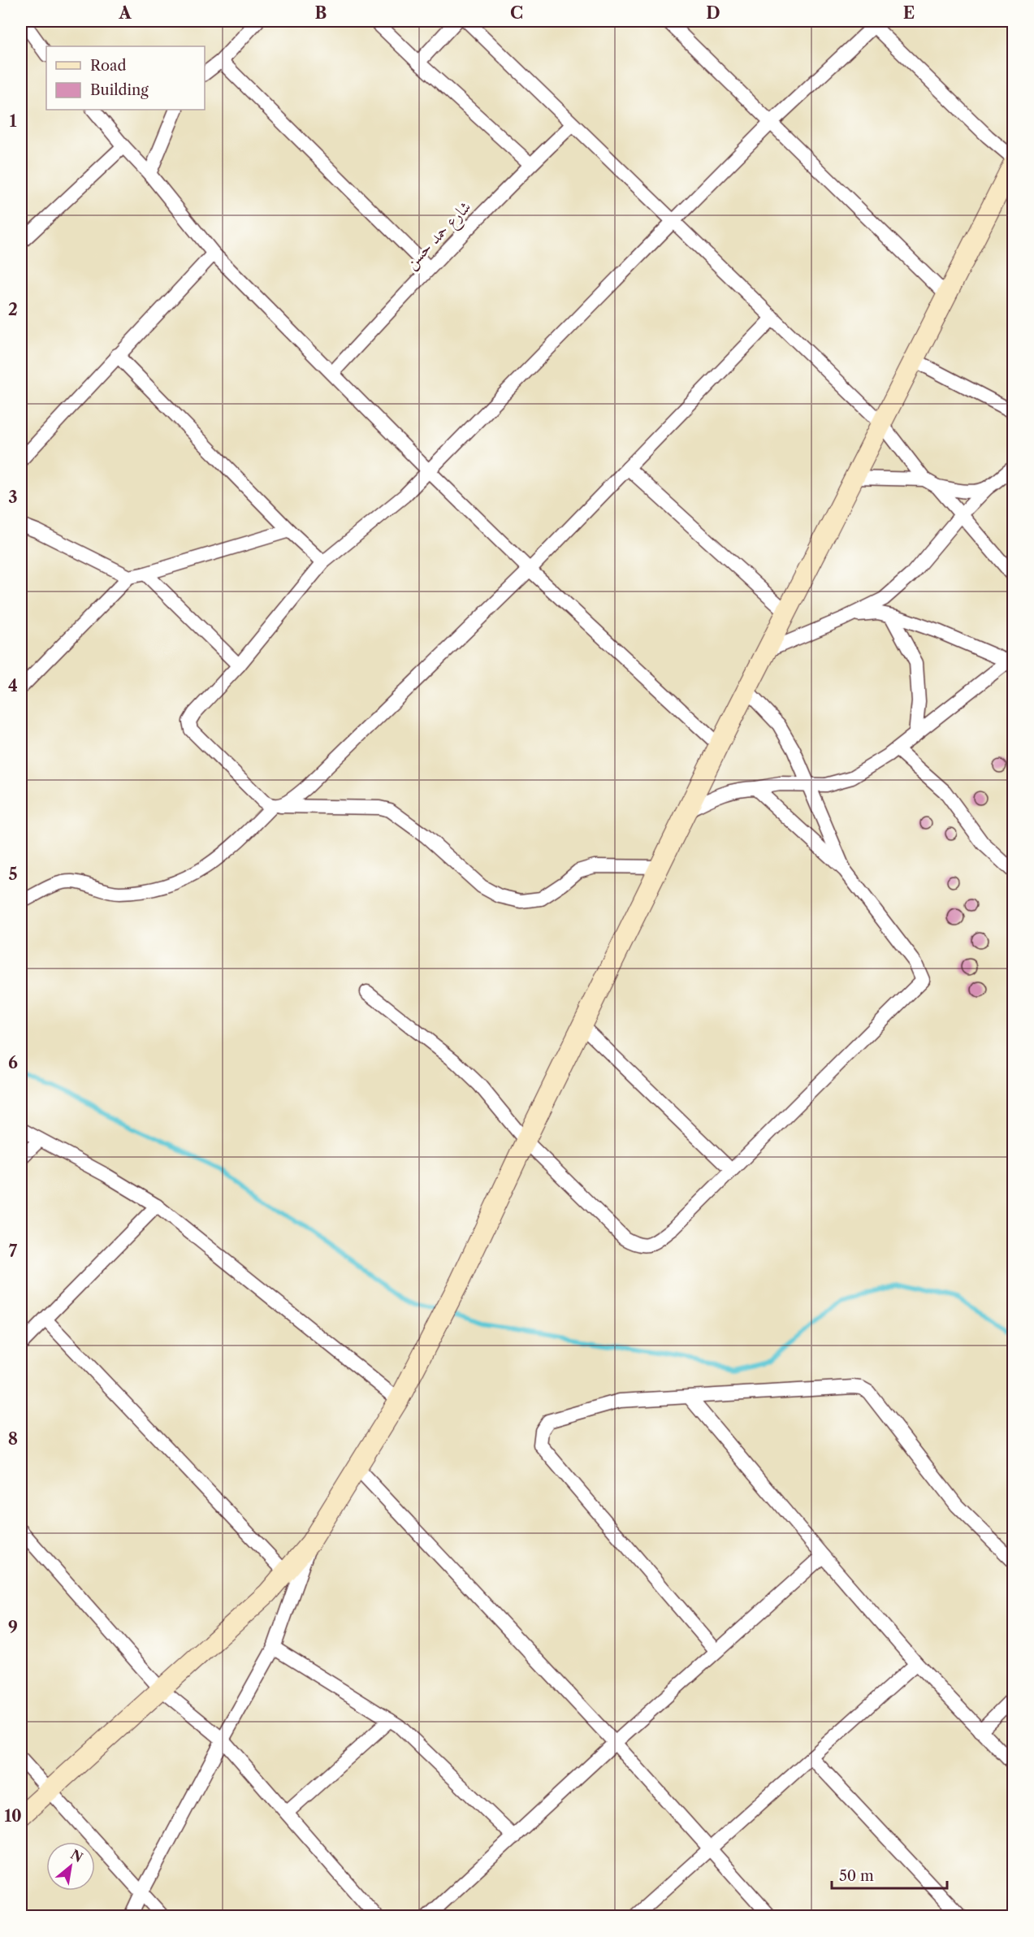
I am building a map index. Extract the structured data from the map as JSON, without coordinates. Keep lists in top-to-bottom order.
{
  "streets": {
    "street": ["شارع حمد حسن"]
  },
  "legend": ["Road", "Building"],
  "scale_bar": "50 m",
  "north": "top right",
  "grid": {
    "columns": [
      "A",
      "B",
      "C",
      "D",
      "E"
    ],
    "rows": [
      "1",
      "2",
      "3",
      "4",
      "5",
      "6",
      "7",
      "8",
      "9",
      "10"
    ]
  }
}
